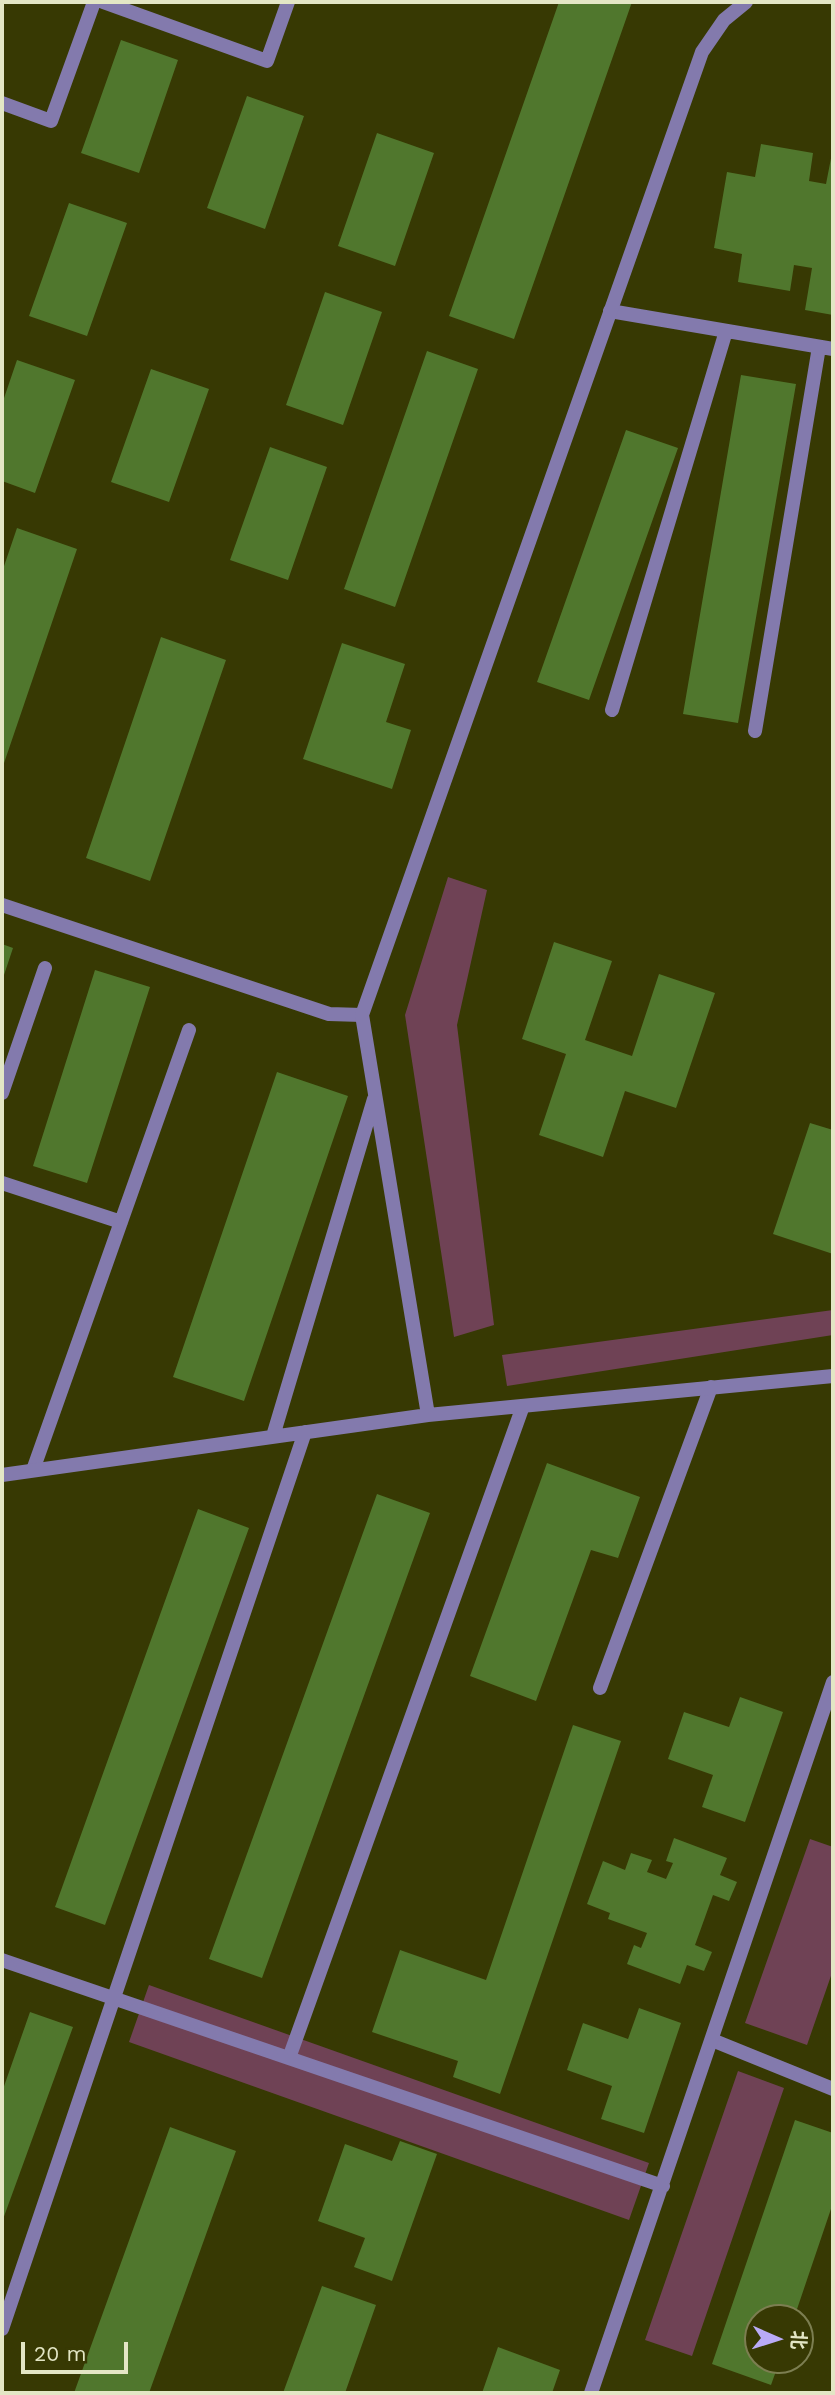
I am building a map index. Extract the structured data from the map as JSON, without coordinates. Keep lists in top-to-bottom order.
{
  "scale_bar": "20 m",
  "north": "right"
}
